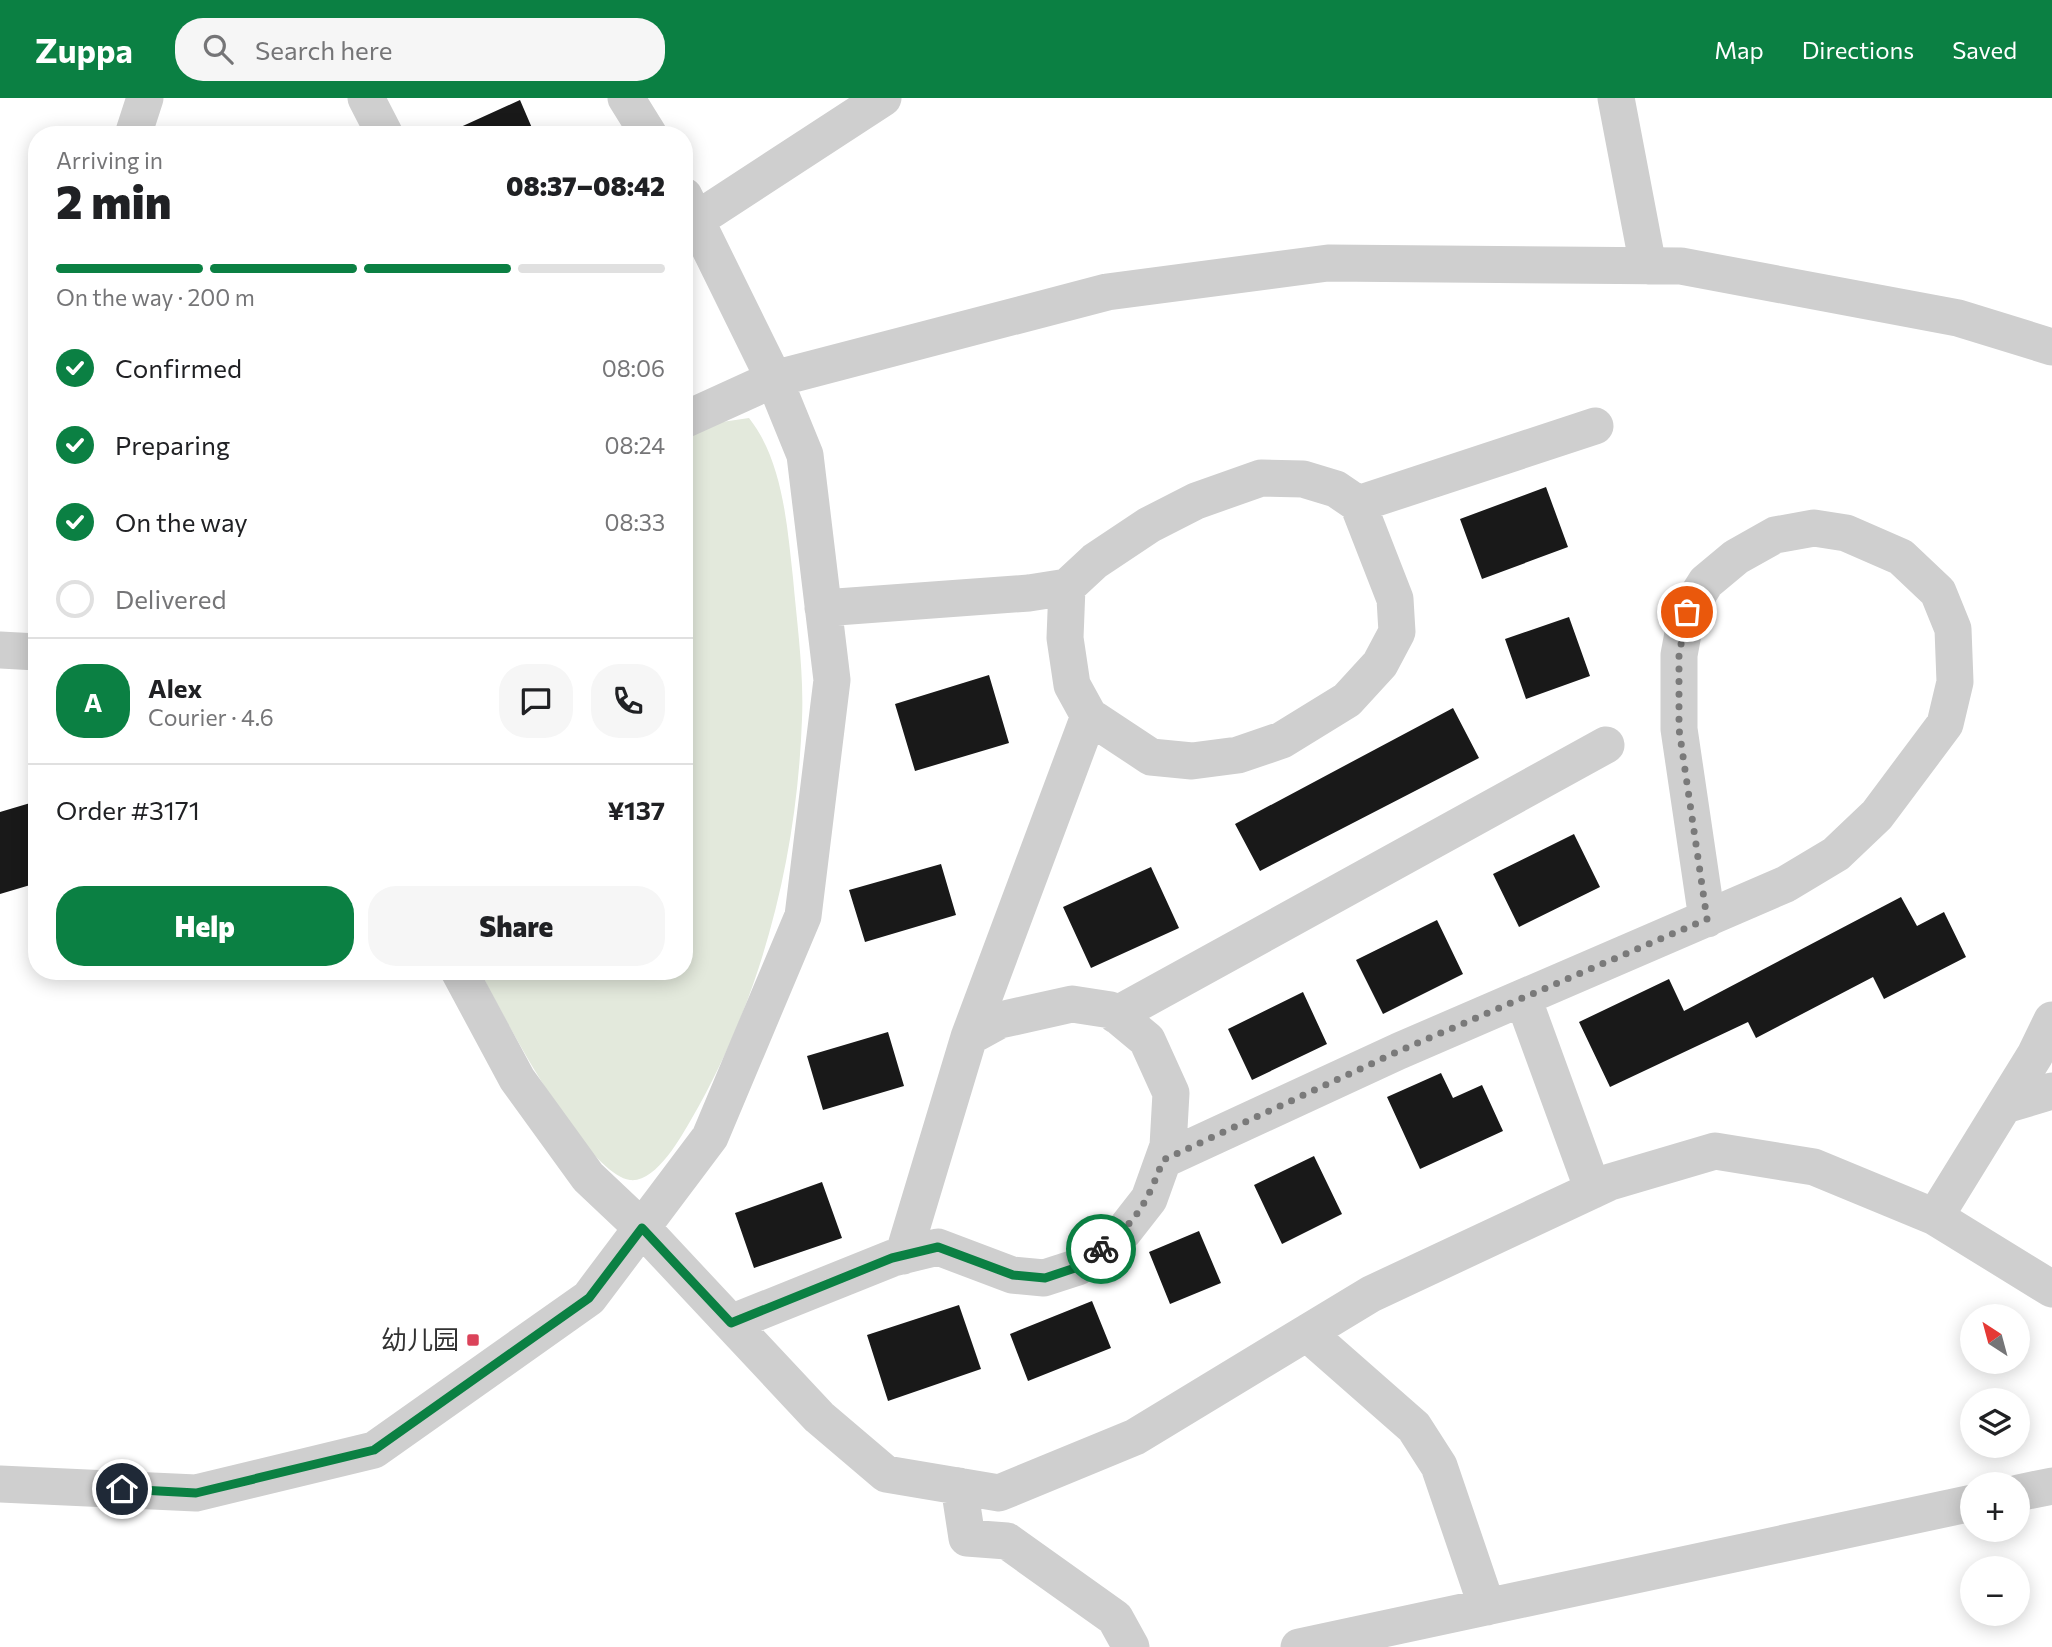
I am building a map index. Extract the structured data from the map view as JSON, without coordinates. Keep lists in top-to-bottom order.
{
  "places": {
    "transit": ["幼儿园"]
  },
  "north": "top left",
  "page": {
    "header": "Zuppa",
    "search": "Search here",
    "nav": ["Map", "Directions", "Saved"],
    "heading": ["2 min", "Arriving in", "08:37–08:42"],
    "panel": [
      "Alex",
      "Courier · 4.6",
      "Order #3171",
      "¥137"
    ],
    "bar": "On the way · 200 m",
    "list": [
      ["Confirmed", "08:06"],
      ["Preparing", "08:24"],
      ["On the way", "08:33"],
      "Delivered"
    ],
    "round": "A",
    "buttons": ["Help", "Share"],
    "map_buttons": ["+", "−"]
  }
}
